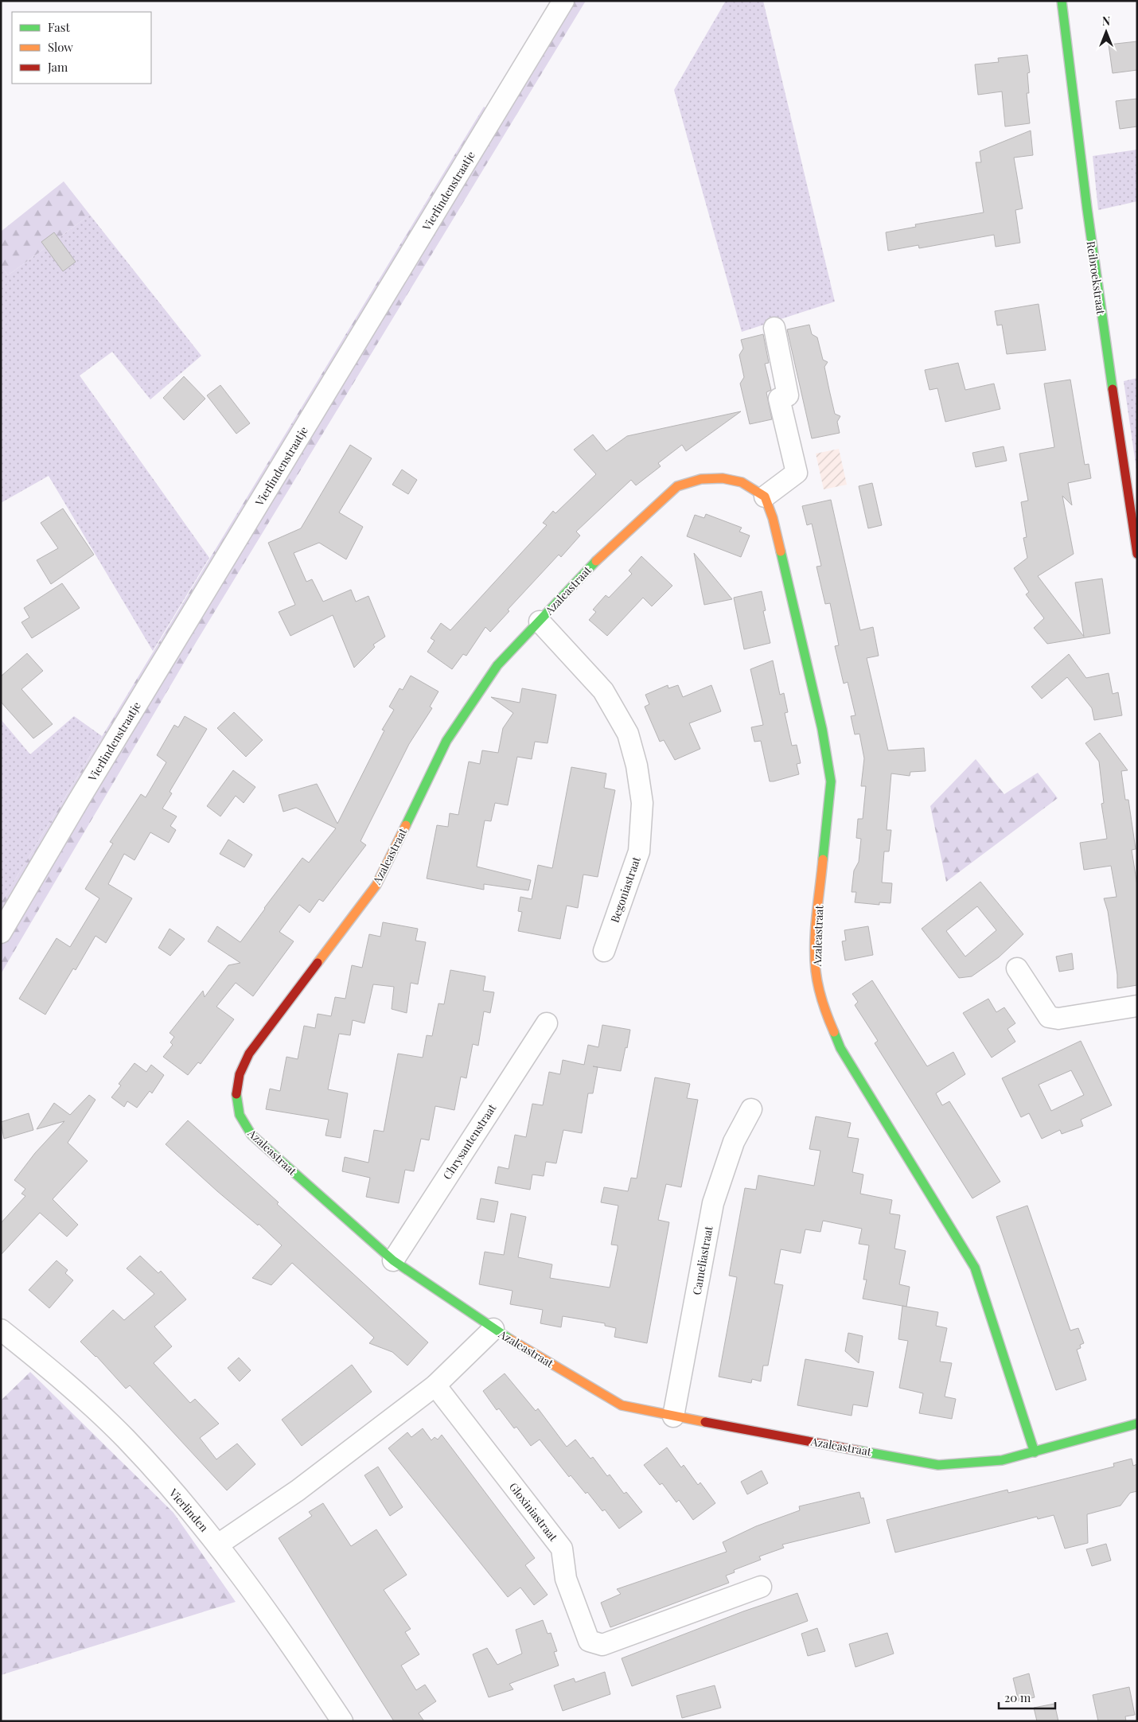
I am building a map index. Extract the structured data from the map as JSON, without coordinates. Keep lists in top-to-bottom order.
{
  "streets": {
    "street": [
      "Vierlindenstraatje",
      "Reibroekstraat",
      "Azaleastraat",
      "Begoniastraat",
      "Chrysantenstraat",
      "Cameliastraat",
      "Vierlinden",
      "Gloxiniastraat"
    ]
  },
  "crossings": [
    ["Azaleastraat", "Begoniastraat"],
    ["Azaleastraat", "Chrysantenstraat"],
    ["Azaleastraat", "Cameliastraat"]
  ],
  "legend": ["Fast", "Slow", "Jam"],
  "scale_bar": "20 m",
  "north": "top"
}
